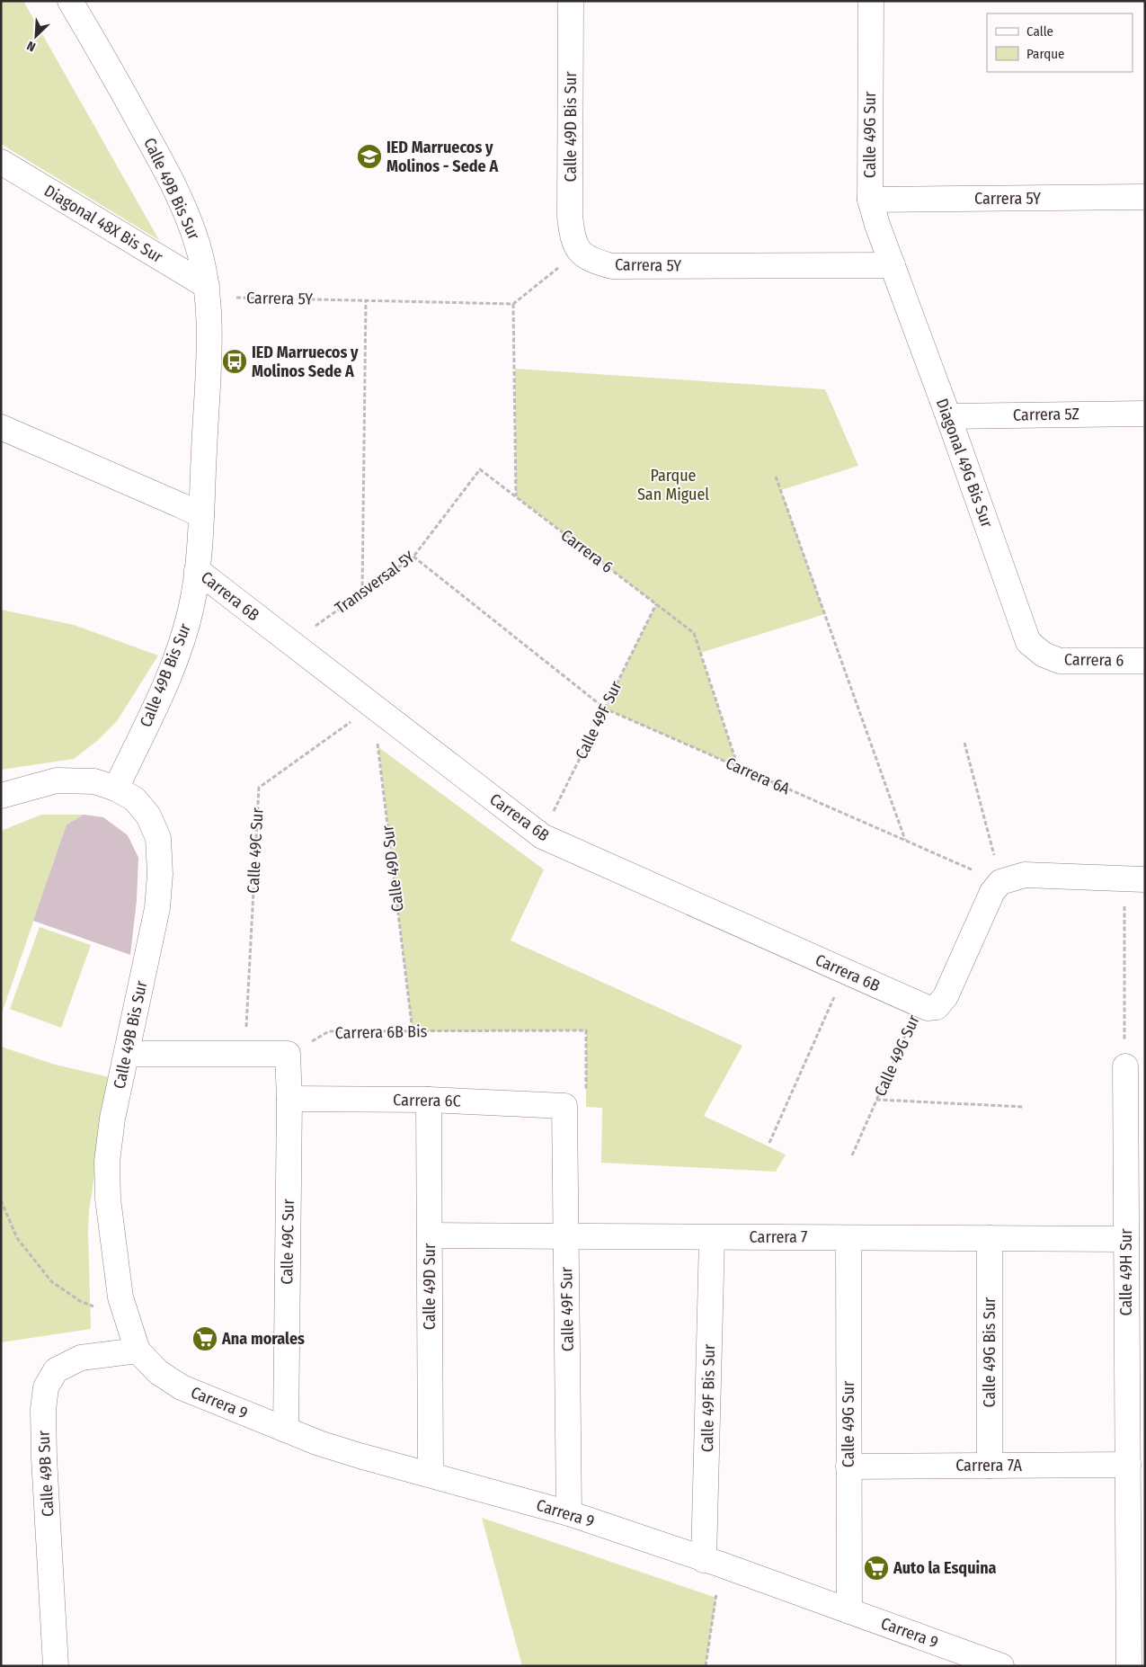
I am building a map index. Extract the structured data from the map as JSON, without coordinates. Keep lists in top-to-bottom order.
{
  "streets": {
    "street": [
      "Calle 49D Bis Sur",
      "Calle 49G Sur",
      "Calle 49B Bis Sur",
      "Carrera 5Y",
      "Diagonal 48X Bis Sur",
      "Carrera 5Z",
      "Diagonal 49G Bis Sur",
      "Carrera 6",
      "Carrera 6B",
      "Calle 49F Sur",
      "Calle 49C Sur",
      "Calle 49D Sur",
      "Carrera 6C",
      "Carrera 7",
      "Calle 49H Sur",
      "Calle 49G Bis Sur",
      "Calle 49F Bis Sur",
      "Carrera 9",
      "Carrera 7A",
      "Calle 49B Sur"
    ],
    "path": ["Transversal 5Y", "Carrera 6A", "Carrera 6B Bis"]
  },
  "crossings": [
    ["Calle 49D Bis Sur", "Carrera 5Y"],
    ["Calle 49G Sur", "Carrera 5Y"],
    ["Calle 49G Sur", "Diagonal 49G Bis Sur"],
    ["Calle 49G Sur", "Carrera 6B"],
    ["Calle 49G Sur", "Carrera 6A"],
    ["Calle 49G Sur", "Carrera 7"],
    ["Calle 49G Sur", "Carrera 9"],
    ["Calle 49G Sur", "Carrera 7A"],
    ["Calle 49B Bis Sur", "Diagonal 48X Bis Sur"],
    ["Calle 49B Bis Sur", "Carrera 6B"],
    ["Calle 49B Bis Sur", "Carrera 9"],
    ["Calle 49B Bis Sur", "Calle 49B Sur"],
    ["Carrera 5Y", "Diagonal 49G Bis Sur"],
    ["Carrera 5Z", "Diagonal 49G Bis Sur"],
    ["Diagonal 49G Bis Sur", "Carrera 6"],
    ["Carrera 6", "Transversal 5Y"],
    ["Carrera 6", "Calle 49F Sur"],
    ["Carrera 6", "Carrera 6A"],
    ["Transversal 5Y", "Carrera 6B"],
    ["Transversal 5Y", "Carrera 6A"],
    ["Carrera 6B", "Calle 49F Sur"],
    ["Carrera 6B", "Calle 49C Sur"],
    ["Carrera 6B", "Calle 49D Sur"],
    ["Calle 49F Sur", "Carrera 6A"],
    ["Calle 49F Sur", "Carrera 6B Bis"],
    ["Calle 49F Sur", "Carrera 6C"],
    ["Calle 49F Sur", "Carrera 7"],
    ["Calle 49F Sur", "Carrera 9"],
    ["Calle 49C Sur", "Calle 49D Sur"],
    ["Calle 49C Sur", "Carrera 6B Bis"],
    ["Calle 49C Sur", "Carrera 6C"],
    ["Calle 49C Sur", "Carrera 9"],
    ["Calle 49D Sur", "Carrera 6B Bis"],
    ["Calle 49D Sur", "Carrera 6C"],
    ["Calle 49D Sur", "Carrera 7"],
    ["Calle 49D Sur", "Carrera 9"],
    ["Carrera 6B Bis", "Carrera 6C"],
    ["Carrera 7", "Calle 49H Sur"],
    ["Carrera 7", "Calle 49G Bis Sur"],
    ["Carrera 7", "Calle 49F Bis Sur"],
    ["Calle 49H Sur", "Carrera 7A"],
    ["Calle 49G Bis Sur", "Carrera 7A"],
    ["Calle 49F Bis Sur", "Carrera 9"],
    ["Carrera 9", "Calle 49B Sur"]
  ],
  "parks": ["Parque San Miguel"],
  "places": {
    "school or university": ["IED Marruecos y Molinos - Sede A"],
    "bus stop": ["IED Marruecos y Molinos Sede A"],
    "supermarket": ["Ana morales", "Auto la Esquina"]
  },
  "legend": ["Calle", "Parque"],
  "north": "bottom left"
}
